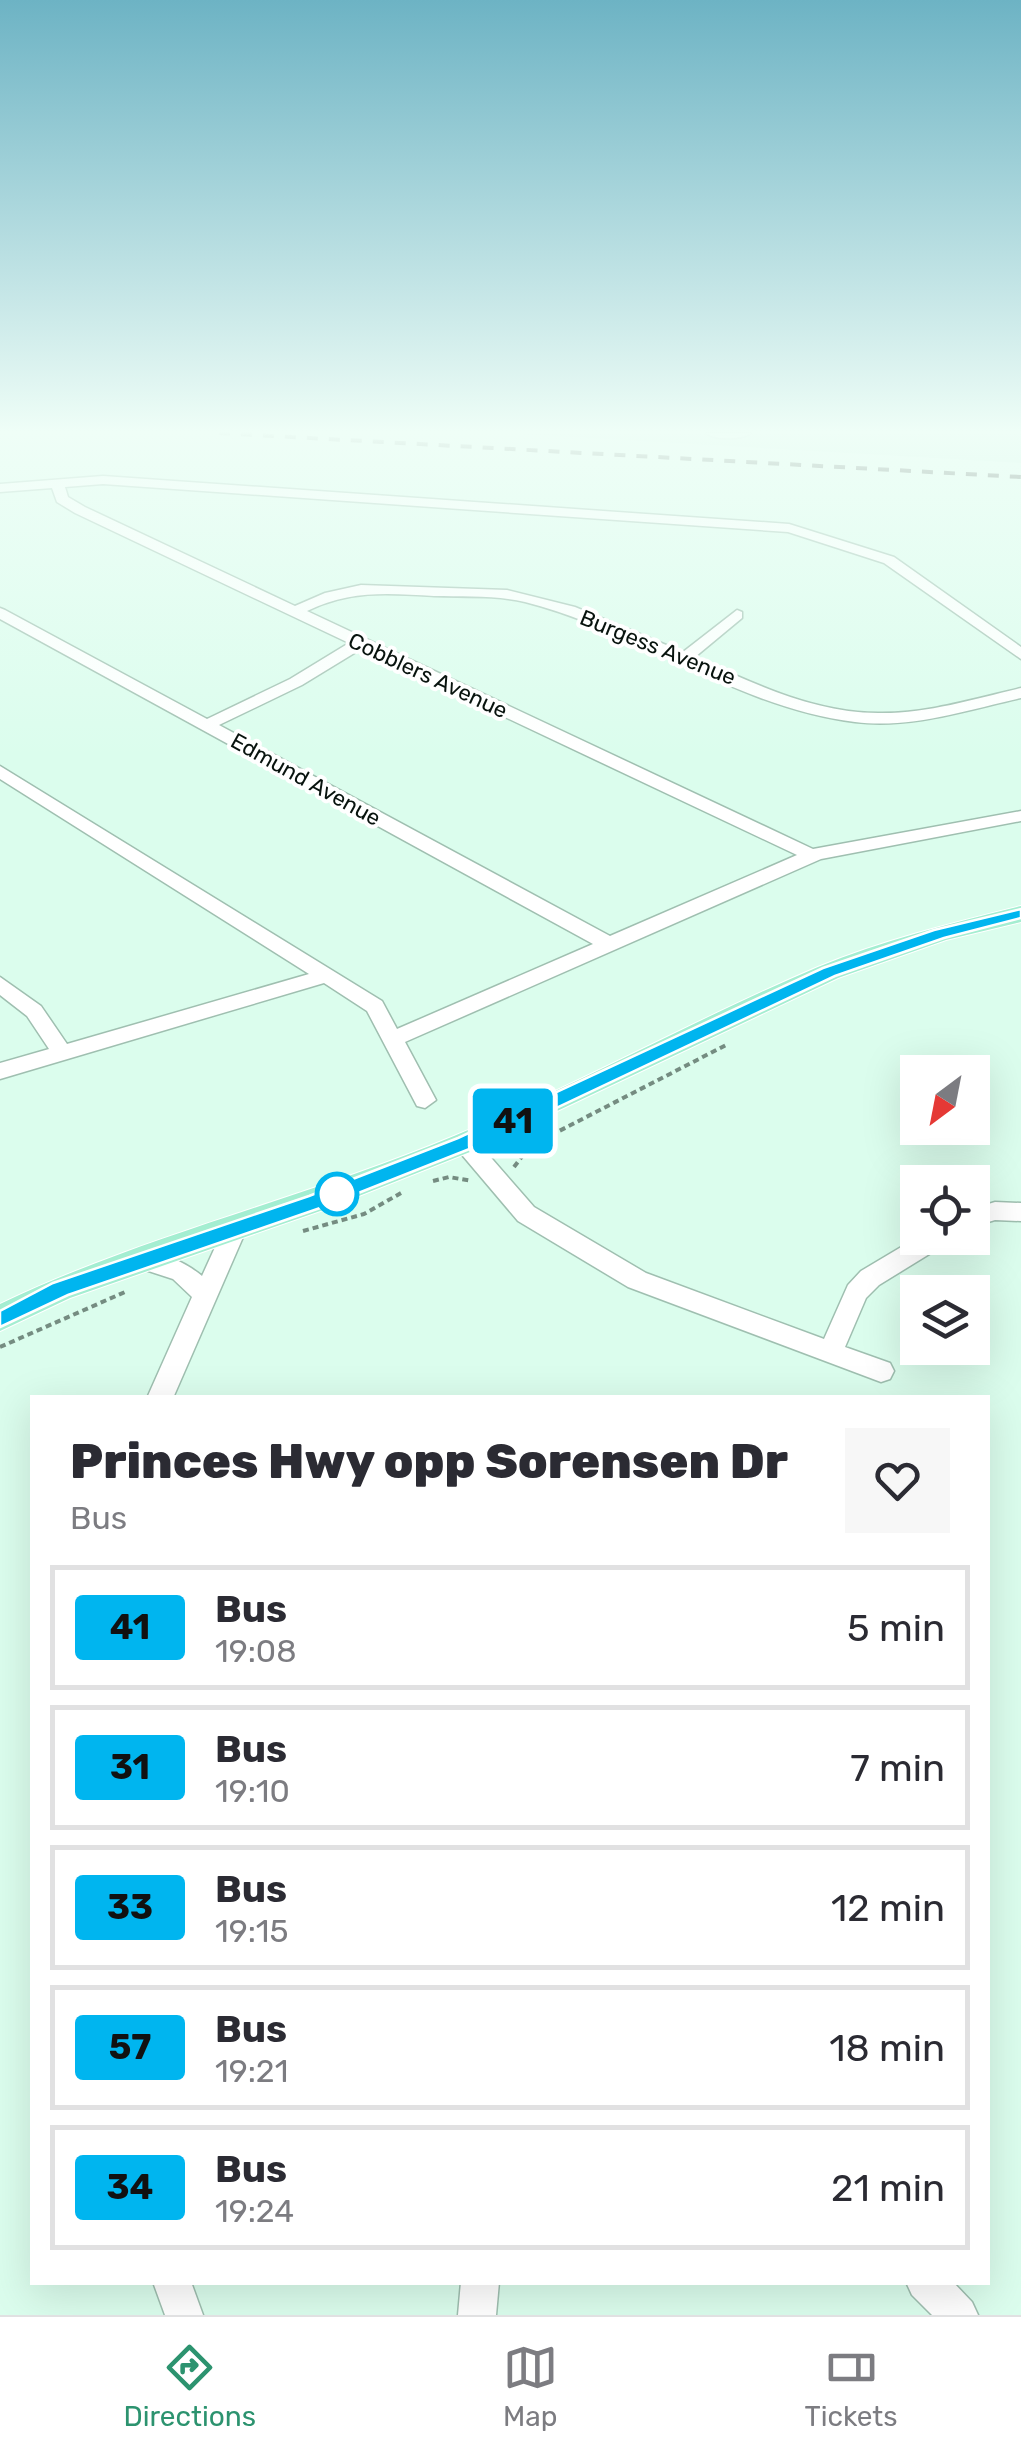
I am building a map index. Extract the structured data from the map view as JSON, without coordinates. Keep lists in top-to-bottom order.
{
  "streets": {
    "street": ["Burgess Avenue", "Cobblers Avenue", "Edmund Avenue"]
  },
  "crossings": [
    ["Burgess Avenue", "Cobblers Avenue"]
  ],
  "lines": ["bus line 41"],
  "north": "bottom left",
  "page": {
    "on_map": "41",
    "heading": ["Princes Hwy opp Sorensen Dr", "Bus"],
    "list": [
      {
        "mark": "41",
        "name": "Bus",
        "note": "19:08",
        "value": "5 min"
      },
      {
        "mark": "31",
        "name": "Bus",
        "note": "19:10",
        "value": "7 min"
      },
      {
        "mark": "33",
        "name": "Bus",
        "note": "19:15",
        "value": "12 min"
      },
      {
        "mark": "57",
        "name": "Bus",
        "note": "19:21",
        "value": "18 min"
      },
      {
        "mark": "34",
        "name": "Bus",
        "note": "19:24",
        "value": "21 min"
      }
    ],
    "tabs": ["Directions", "Map", "Tickets"]
  }
}
